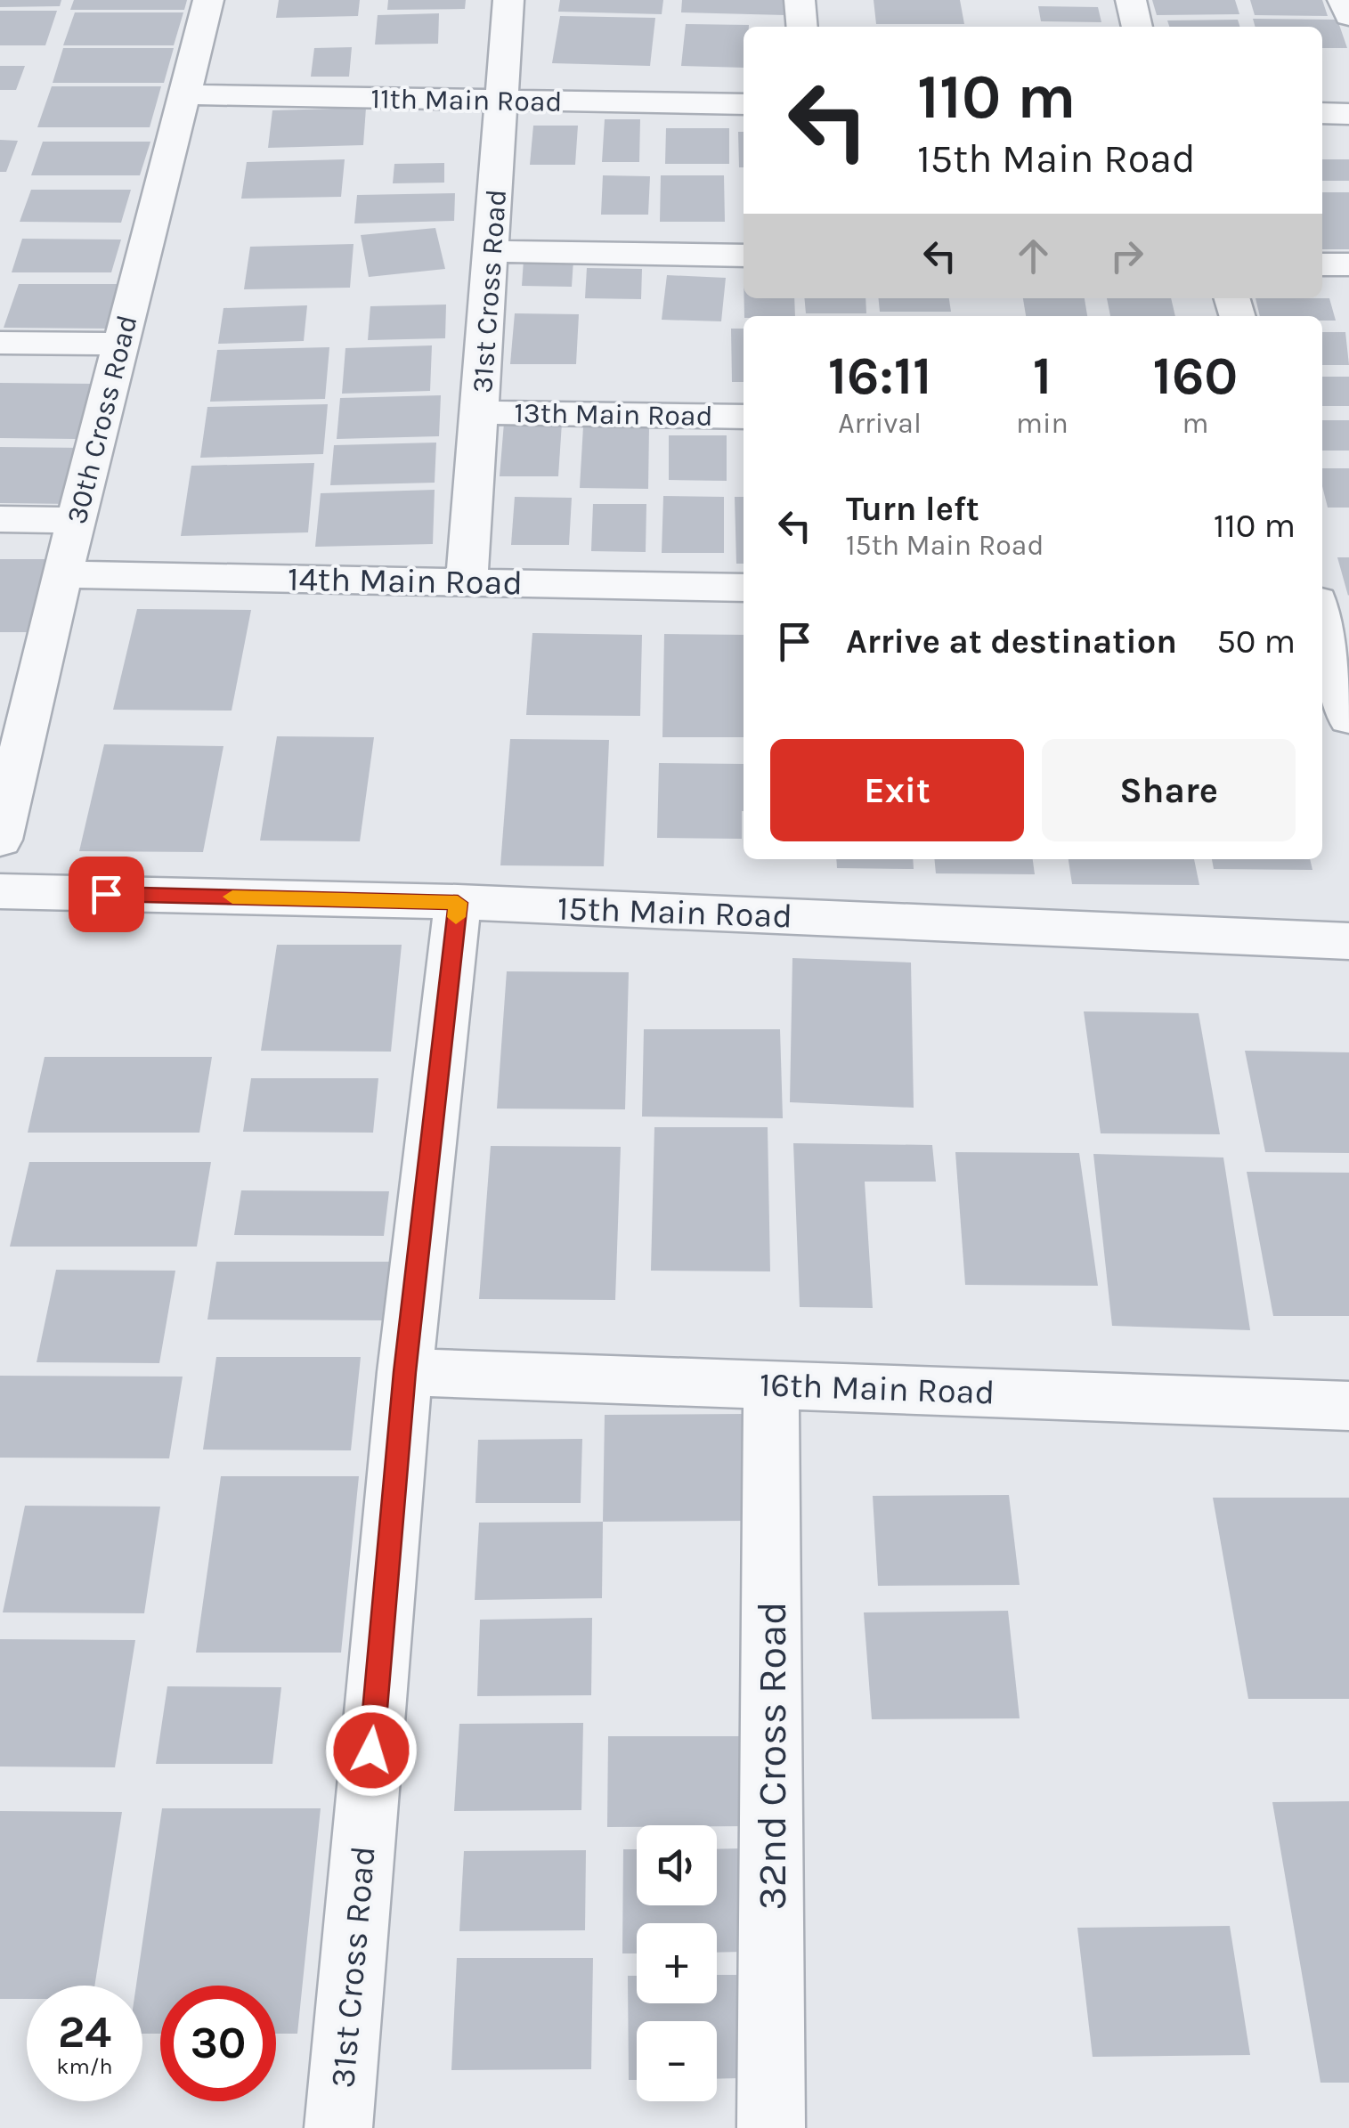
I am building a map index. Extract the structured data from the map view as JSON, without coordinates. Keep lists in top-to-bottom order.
{
  "streets": {
    "street": [
      "11th Main Road",
      "31st Cross Road",
      "13th Main Road",
      "30th Cross Road",
      "14th Main Road",
      "15th Main Road",
      "16th Main Road",
      "32nd Cross Road"
    ]
  },
  "crossings": [
    ["11th Main Road", "31st Cross Road"],
    ["11th Main Road", "30th Cross Road"],
    ["31st Cross Road", "13th Main Road"],
    ["31st Cross Road", "14th Main Road"],
    ["31st Cross Road", "15th Main Road"],
    ["31st Cross Road", "16th Main Road"],
    ["30th Cross Road", "14th Main Road"],
    ["16th Main Road", "32nd Cross Road"]
  ],
  "page": {
    "turn": ["110 m", "15th Main Road"],
    "eta": [
      "16:11",
      "Arrival",
      "1",
      "min",
      "160",
      "m"
    ],
    "list": [
      {
        "name": "Turn left",
        "note": "15th Main Road",
        "value": "110 m"
      },
      {
        "name": "Arrive at destination",
        "value": "50 m"
      }
    ],
    "buttons": ["Exit", "Share"],
    "map_buttons": ["+", "−"],
    "speed": "24 km/h",
    "limit": "30"
  }
}
